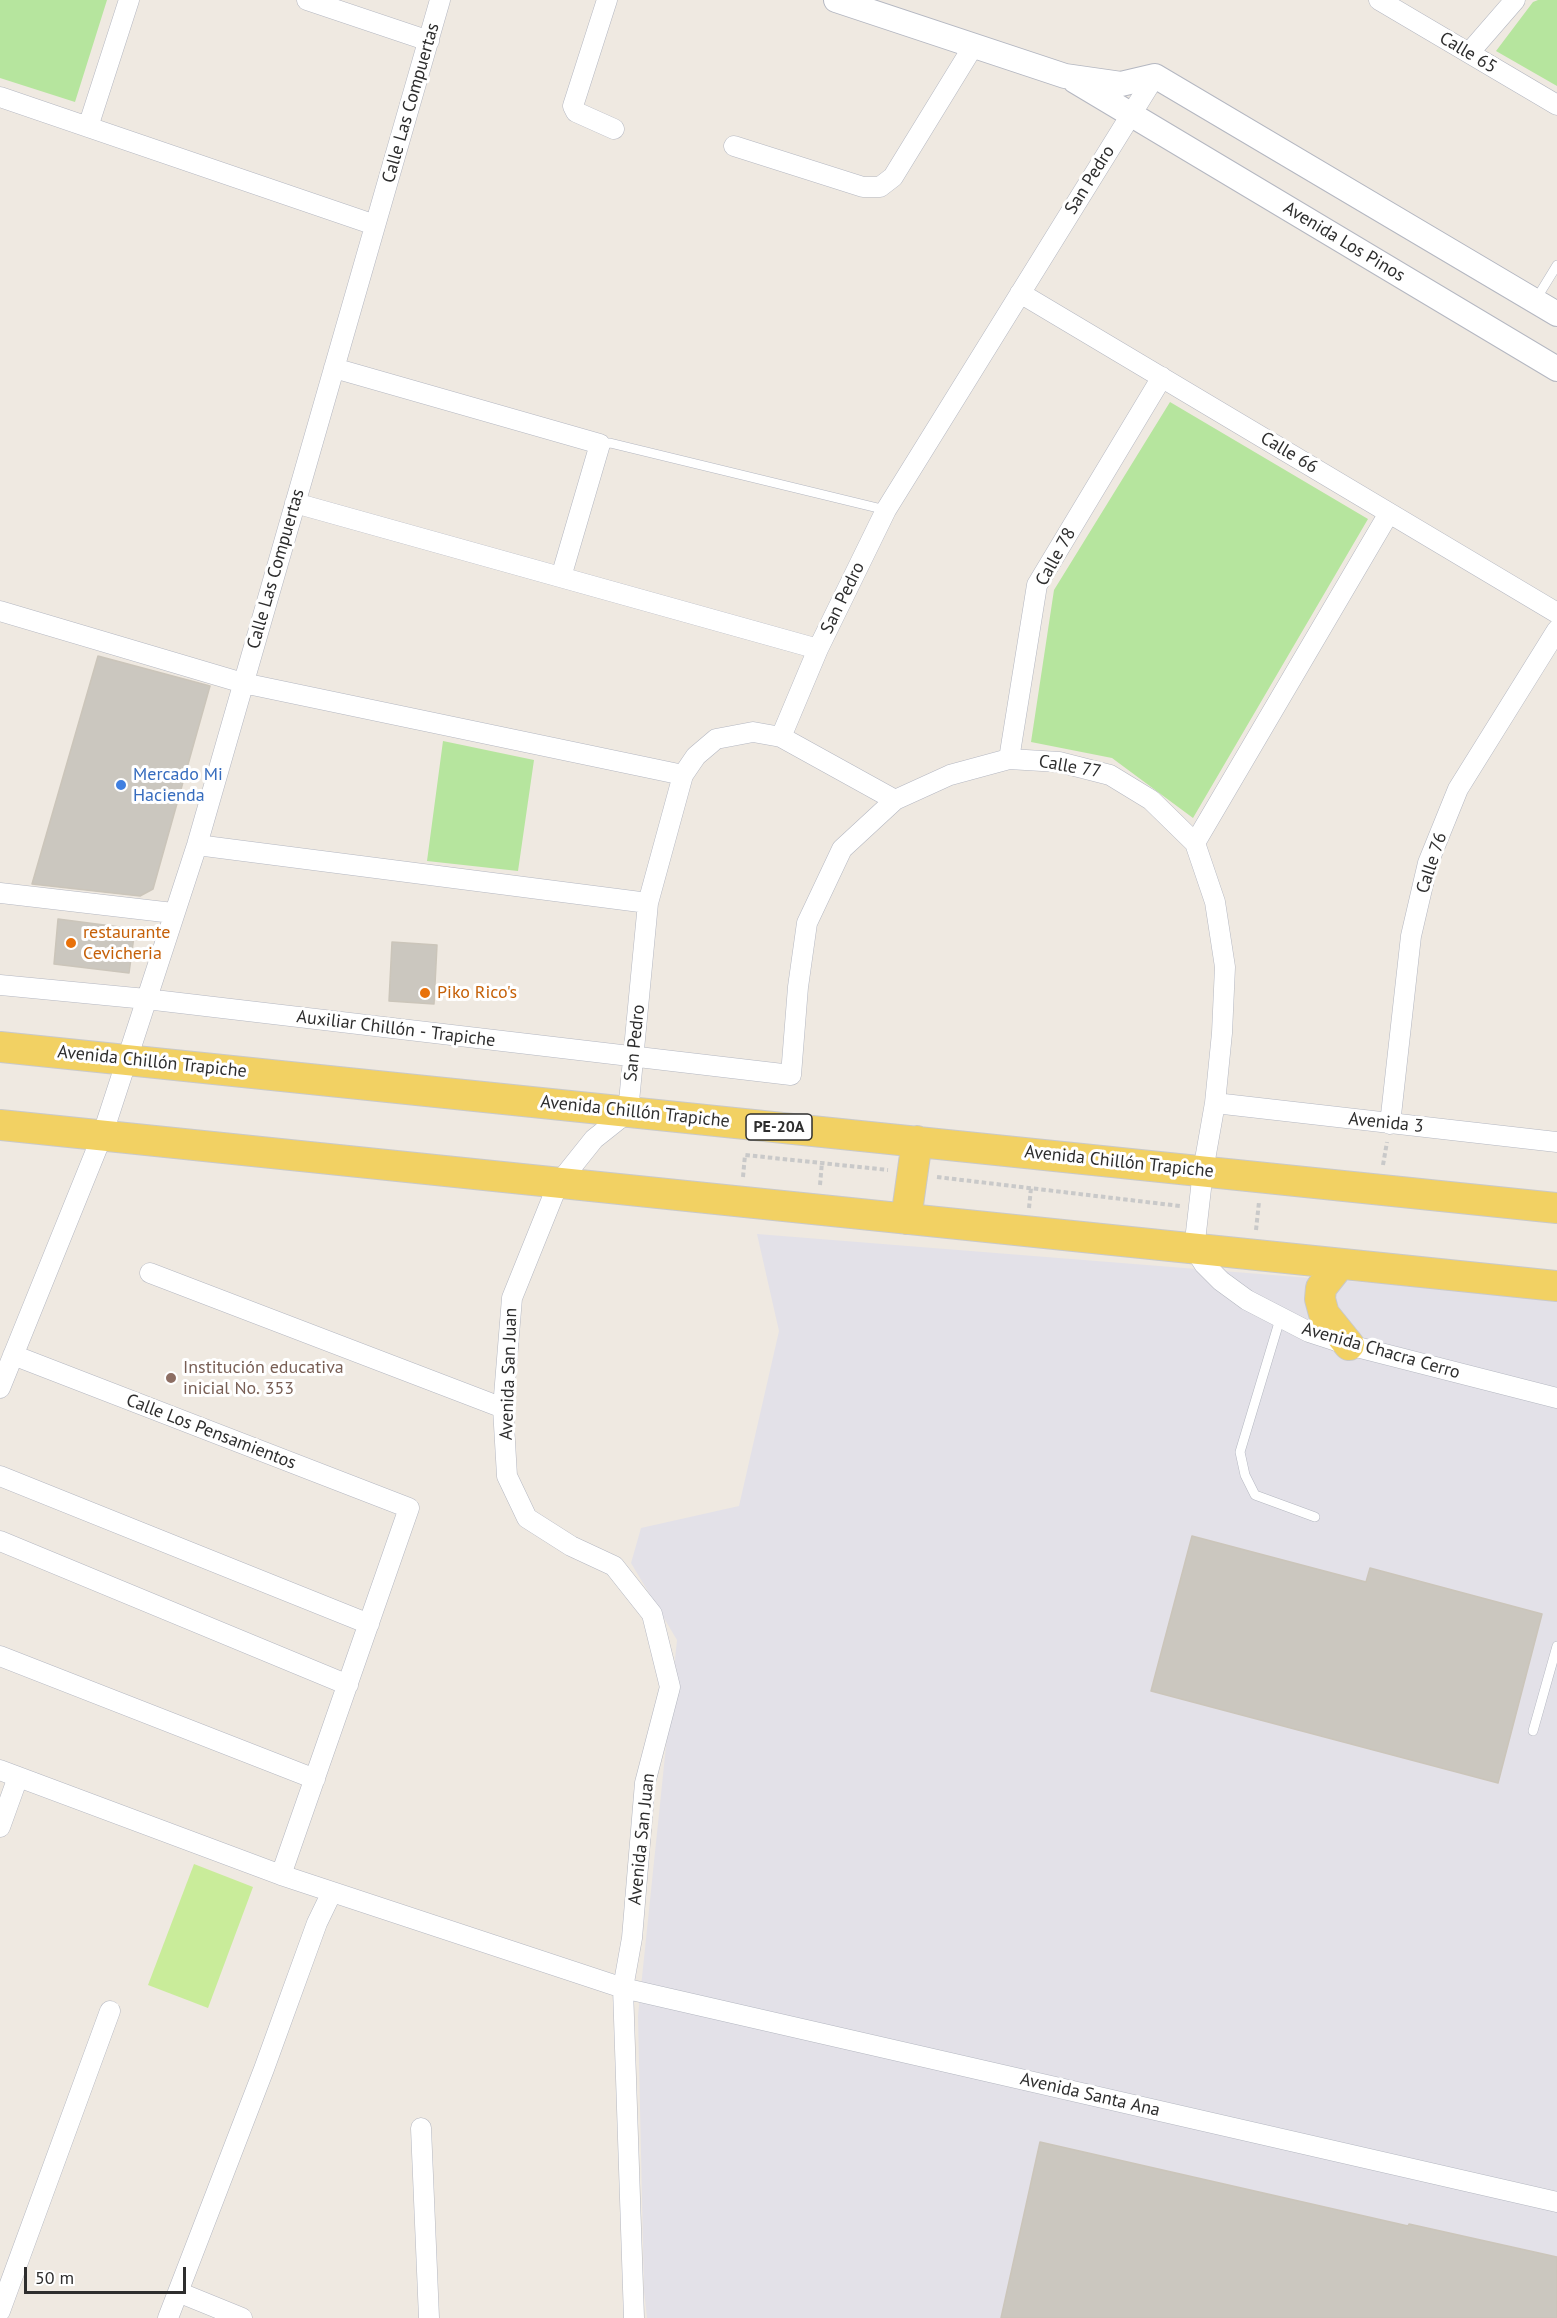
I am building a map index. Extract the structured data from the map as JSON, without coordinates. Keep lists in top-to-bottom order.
{
  "streets": {
    "main road": ["Avenida Chillón Trapiche", "PE-20A"],
    "street": [
      "Calle 65",
      "Calle Las Compuertas",
      "San Pedro",
      "Avenida Los Pinos",
      "Calle 66",
      "Calle 78",
      "Calle 77",
      "Calle 76",
      "Auxiliar Chillón - Trapiche",
      "Avenida 3",
      "Avenida Chacra Cerro",
      "Avenida San Juan",
      "Calle Los Pensamientos",
      "Avenida Santa Ana"
    ]
  },
  "crossings": [
    ["Calle Las Compuertas", "Auxiliar Chillón - Trapiche"],
    ["Calle Las Compuertas", "Avenida Chillón Trapiche"],
    ["Calle Las Compuertas", "Calle Los Pensamientos"],
    ["San Pedro", "Avenida Los Pinos"],
    ["San Pedro", "Calle 66"],
    ["San Pedro", "Auxiliar Chillón - Trapiche"],
    ["San Pedro", "Avenida Chillón Trapiche"],
    ["San Pedro", "Avenida San Juan"],
    ["Calle 66", "Calle 78"],
    ["Calle 78", "Calle 77"],
    ["Calle 77", "Auxiliar Chillón - Trapiche"],
    ["Calle 77", "Avenida Chillón Trapiche"],
    ["Calle 77", "Avenida 3"],
    ["Calle 77", "Avenida Chacra Cerro"],
    ["Calle 76", "Avenida 3"],
    ["Avenida Chillón Trapiche", "Avenida San Juan"],
    ["Avenida San Juan", "Avenida Santa Ana"]
  ],
  "places": [
    "Mercado Mi Hacienda",
    "restaurante Cevicheria",
    "Piko Rico's",
    "Institución educativa inicial No. 353"
  ],
  "scale_bar": "50 m"
}
